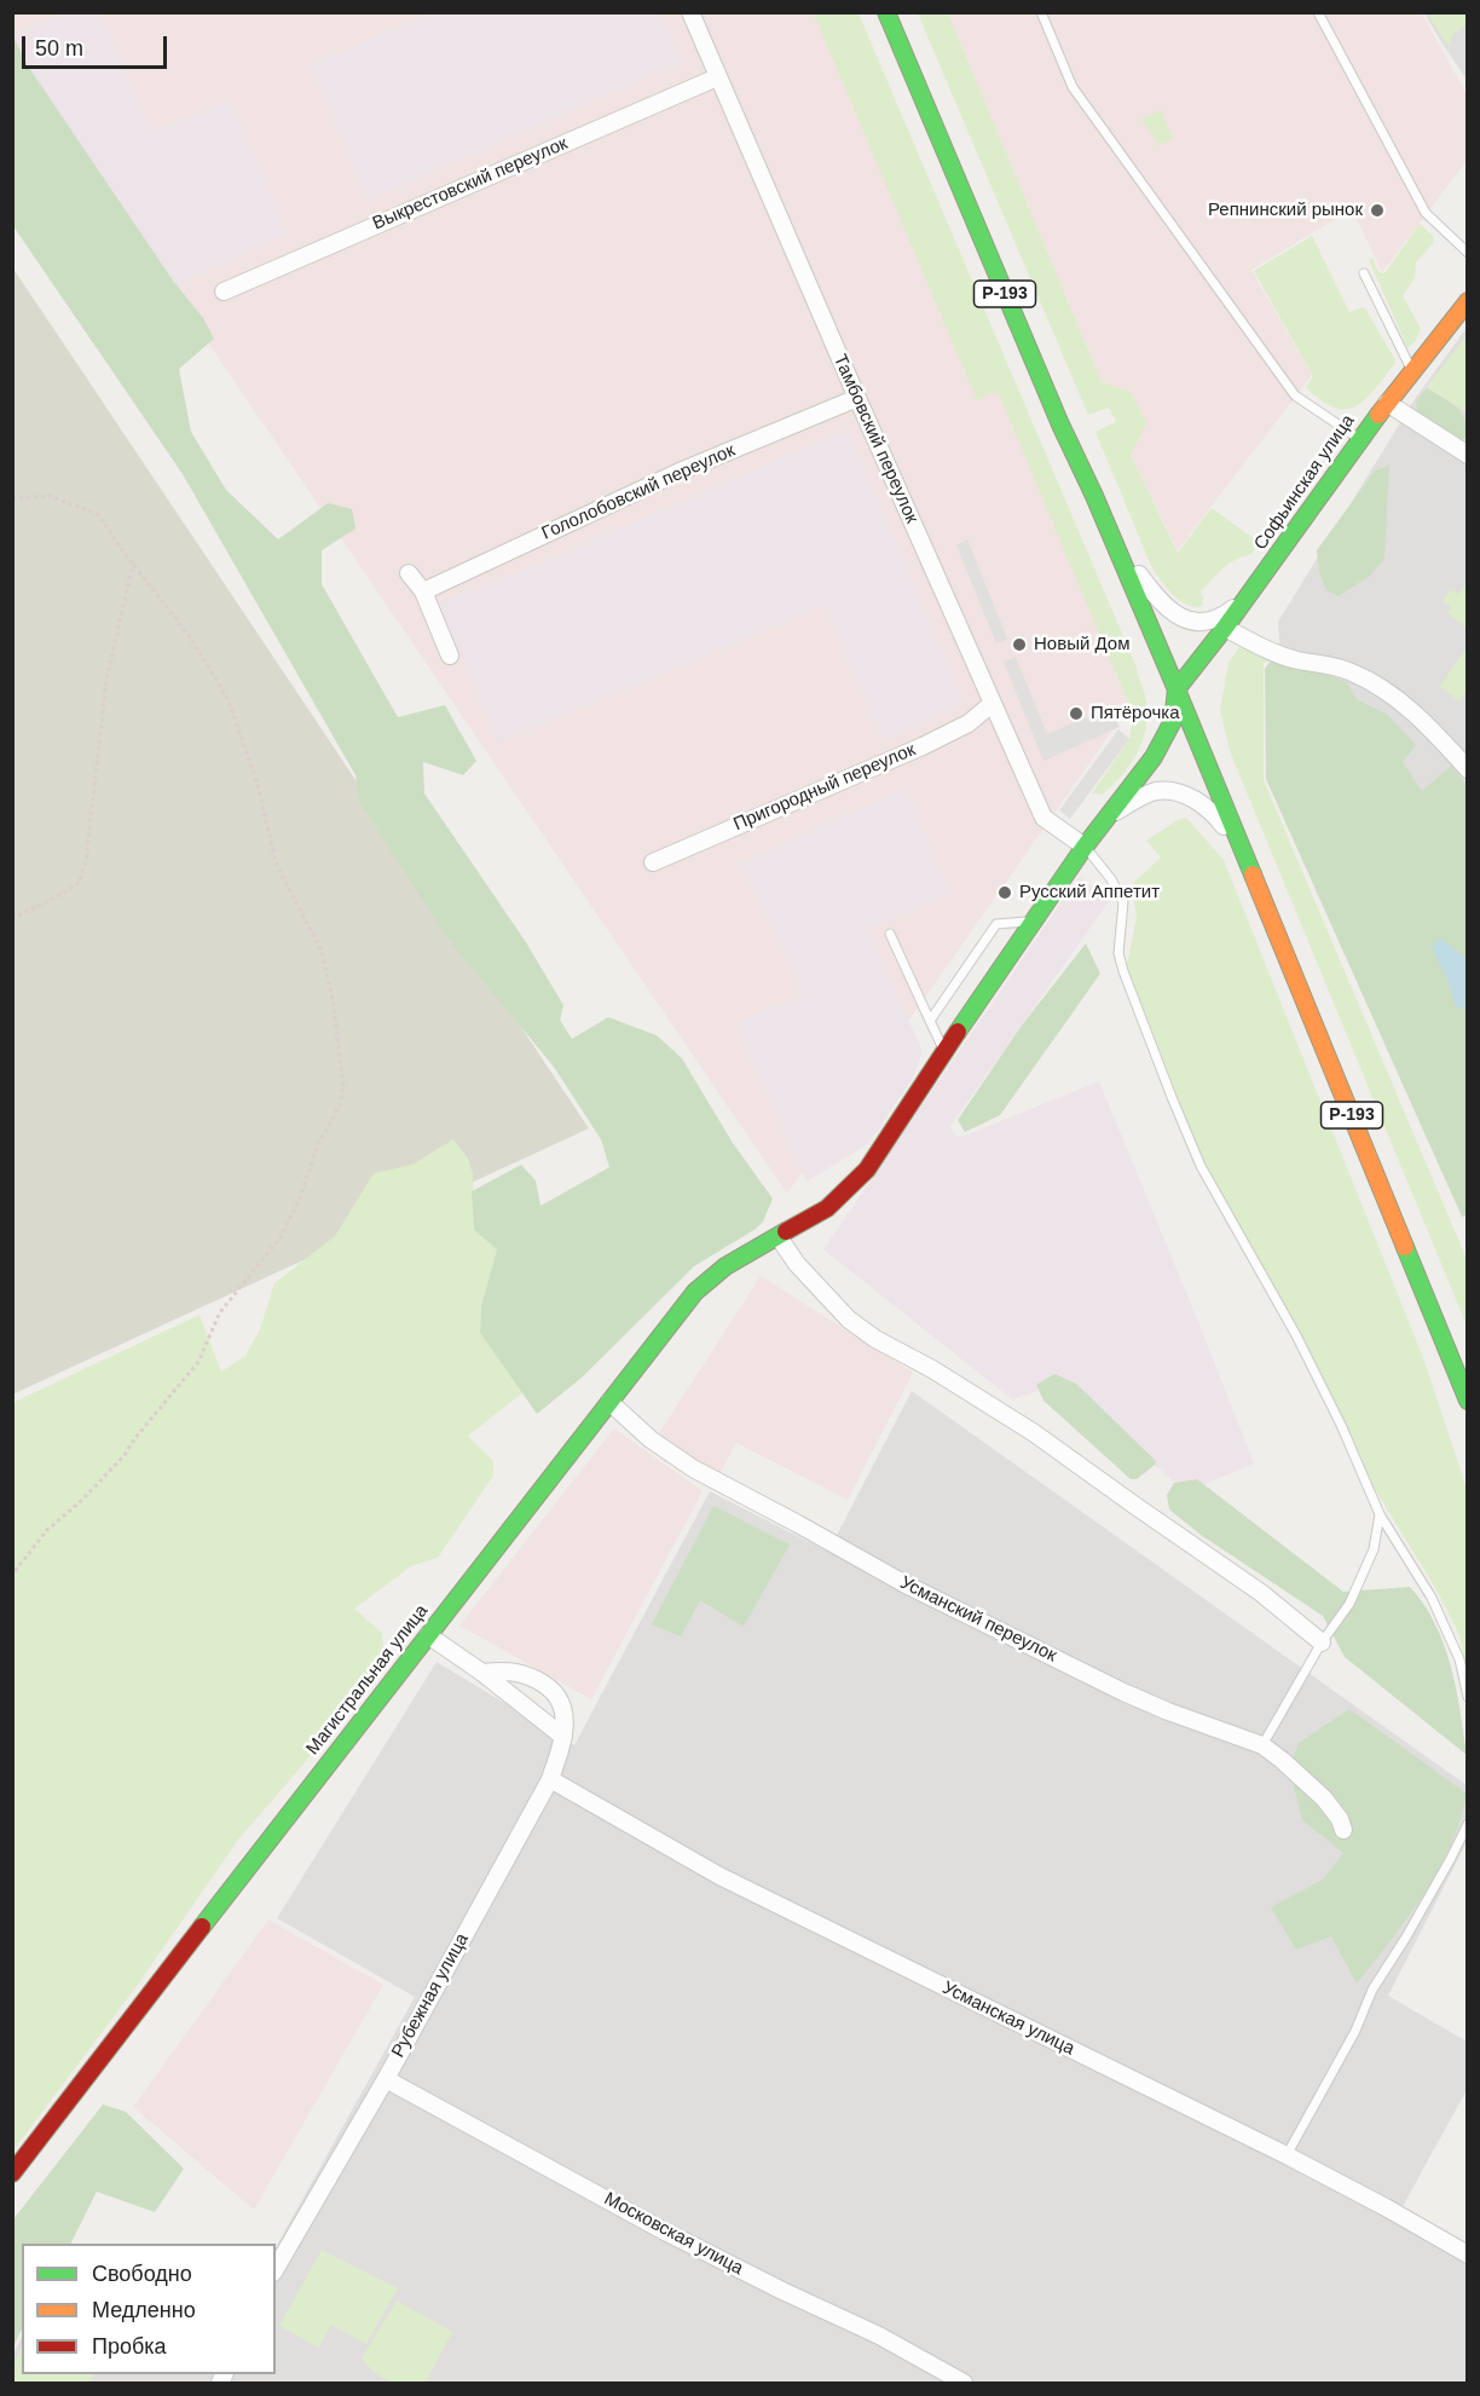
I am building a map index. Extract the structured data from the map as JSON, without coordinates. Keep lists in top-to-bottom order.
{
  "streets": {
    "main road": ["Р-193", "Софьинская улица", "Магистральная улица"],
    "street": [
      "Выкрестовский переулок",
      "Тамбовский переулок",
      "Гололобовский переулок",
      "Пригородный переулок",
      "Усманский переулок",
      "Рубежная улица",
      "Усманская улица",
      "Московская улица"
    ]
  },
  "crossings": [
    ["Выкрестовский переулок", "Тамбовский переулок"],
    ["Р-193", "Софьинская улица"],
    ["Р-193", "Магистральная улица"],
    ["Тамбовский переулок", "Гололобовский переулок"],
    ["Тамбовский переулок", "Пригородный переулок"],
    ["Тамбовский переулок", "Магистральная улица"],
    ["Софьинская улица", "Магистральная улица"],
    ["Усманский переулок", "Магистральная улица"],
    ["Рубежная улица", "Усманская улица"],
    ["Рубежная улица", "Московская улица"]
  ],
  "places": [
    "Репнинский рынок",
    "Новый Дом",
    "Пятёрочка",
    "Русский Аппетит"
  ],
  "legend": ["Свободно", "Медленно", "Пробка"],
  "scale_bar": "50 m"
}
